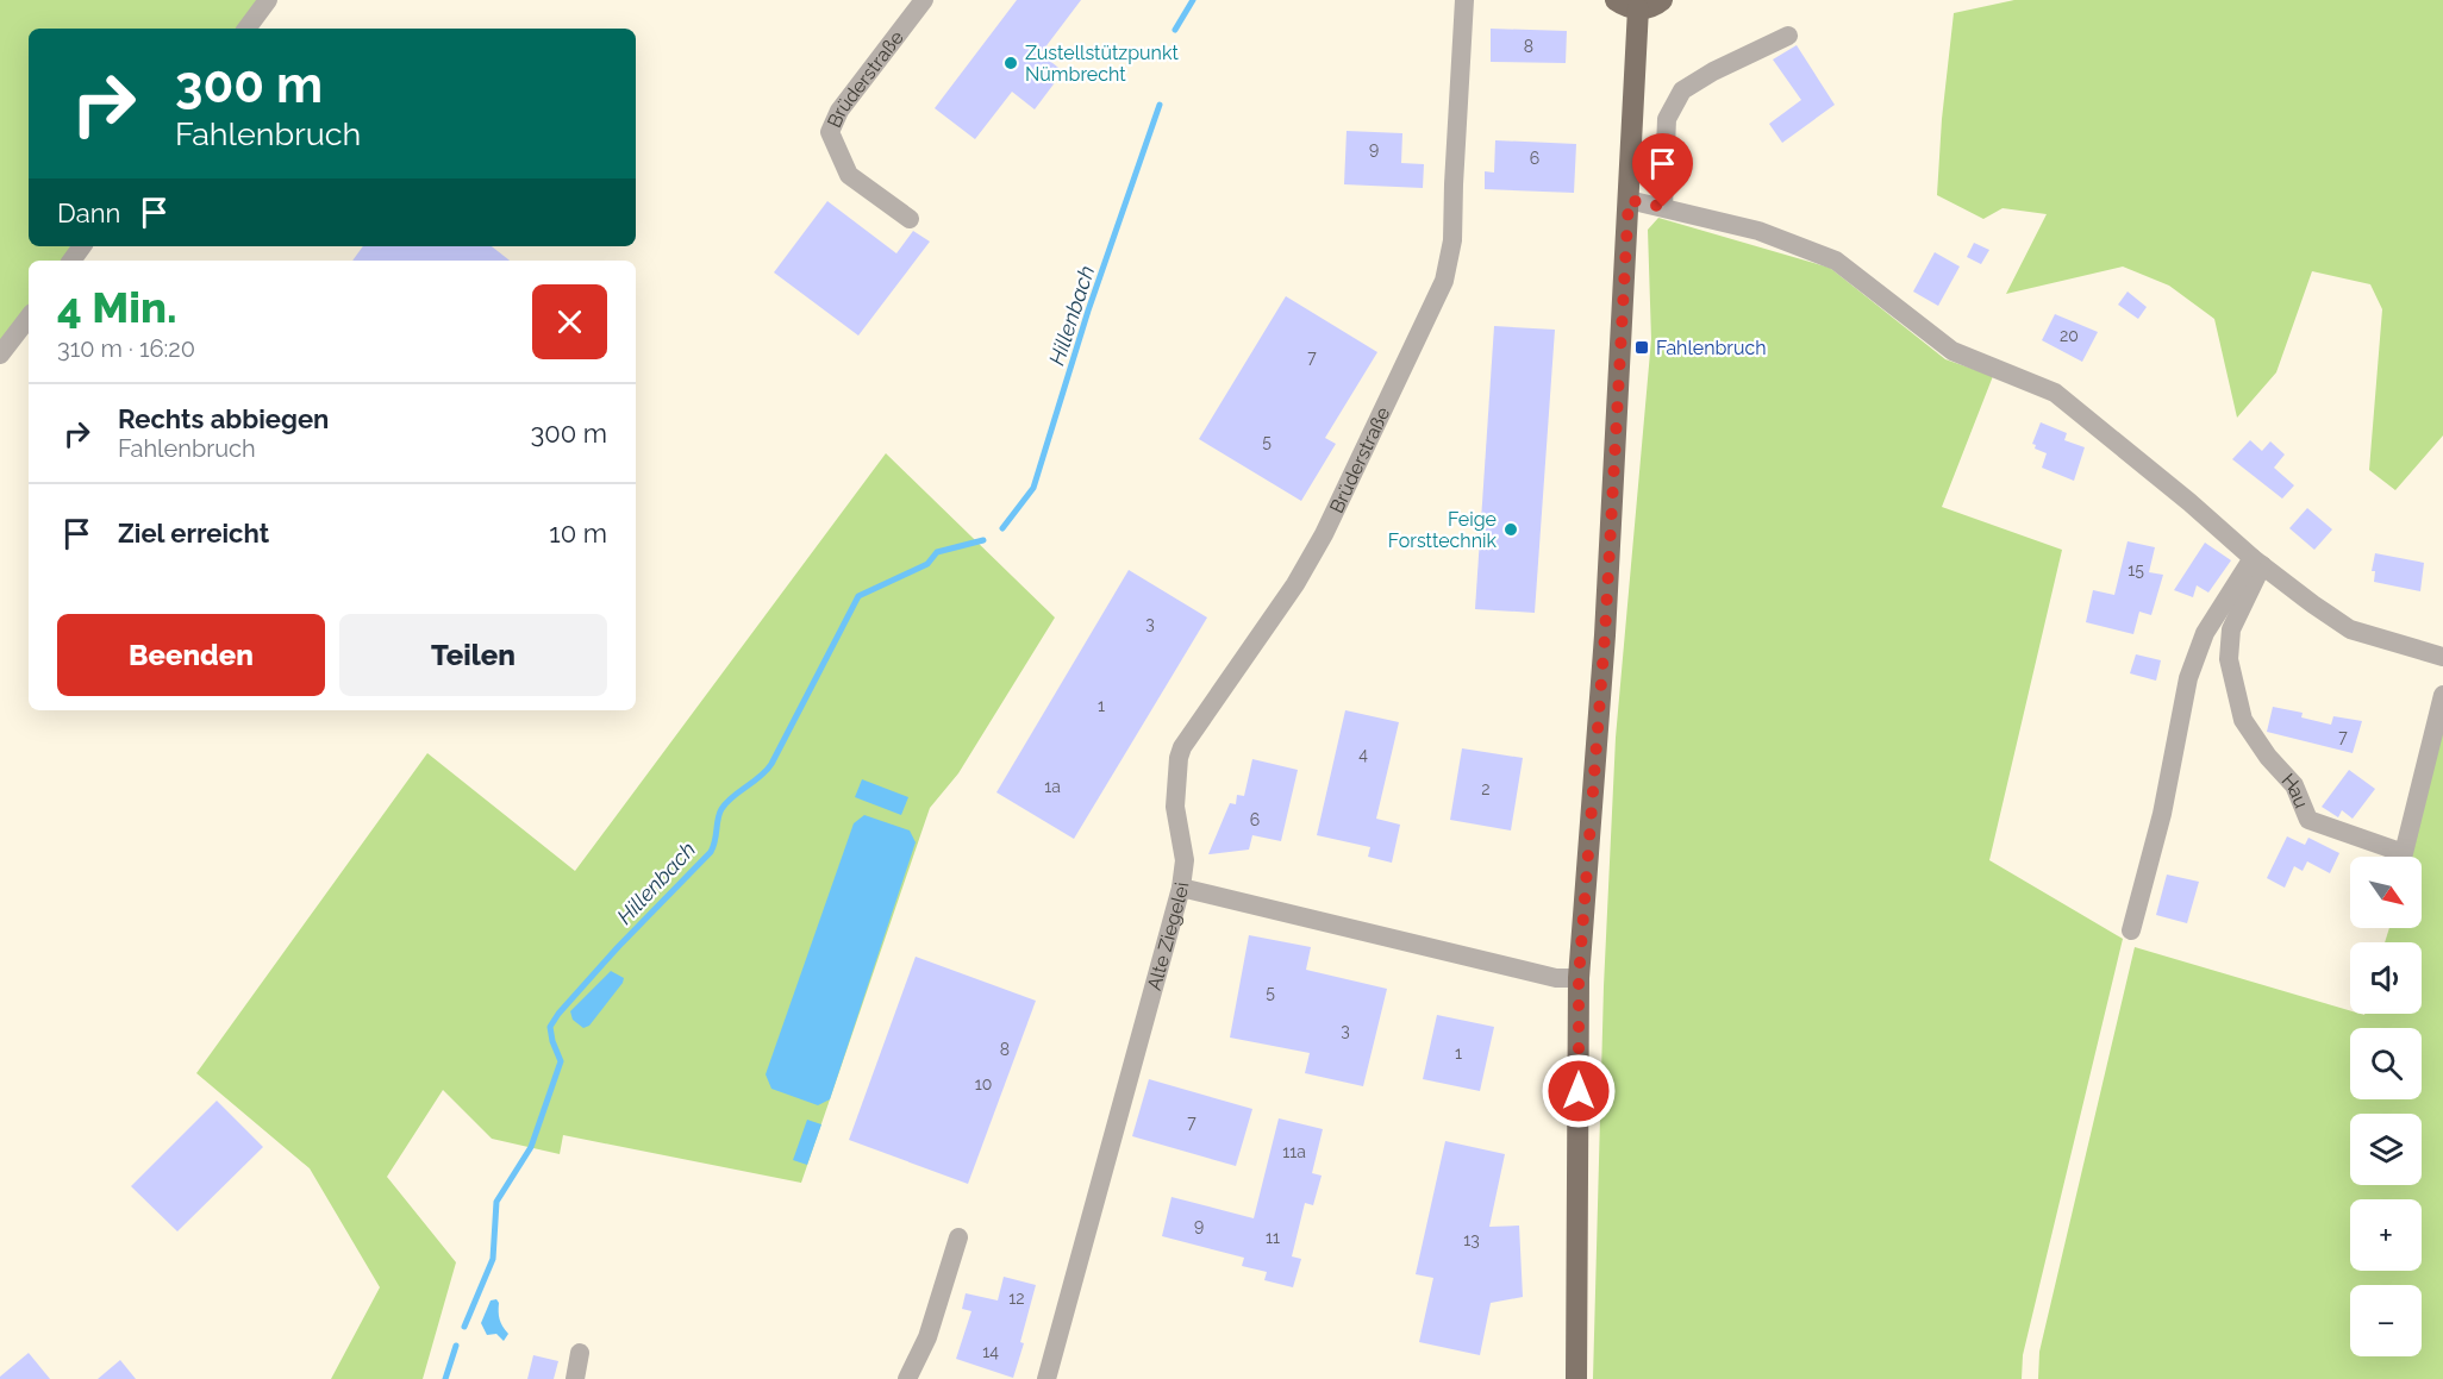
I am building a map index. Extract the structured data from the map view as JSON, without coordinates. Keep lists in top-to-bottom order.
{
  "streets": {
    "street": ["Brüderstraße", "Hau", "Alte Ziegelei"]
  },
  "crossings": [
    ["Brüderstraße", "Alte Ziegelei"]
  ],
  "water": ["Hillenbach"],
  "places": {
    "other": ["Zustellstützpunkt Nümbrecht", "Feige Forsttechnik"],
    "transit": ["Fahlenbruch"]
  },
  "house_numbers": [
    "8",
    "9",
    "6",
    "20",
    "7",
    "5",
    "15",
    "3",
    "1",
    "7",
    "4",
    "1a",
    "2",
    "6",
    "5",
    "3",
    "8",
    "1",
    "10",
    "7",
    "11a",
    "9",
    "11",
    "13",
    "12",
    "14"
  ],
  "north": "bottom right",
  "page": {
    "turn": ["300 m", "Fahlenbruch"],
    "then": "Dann",
    "heading": ["4 Min.", "310 m · 16:20"],
    "list": [
      {
        "name": "Rechts abbiegen",
        "note": "Fahlenbruch",
        "value": "300 m"
      },
      {
        "name": "Ziel erreicht",
        "value": "10 m"
      }
    ],
    "buttons": ["Beenden", "Teilen"],
    "map_buttons": ["+", "−"]
  }
}
